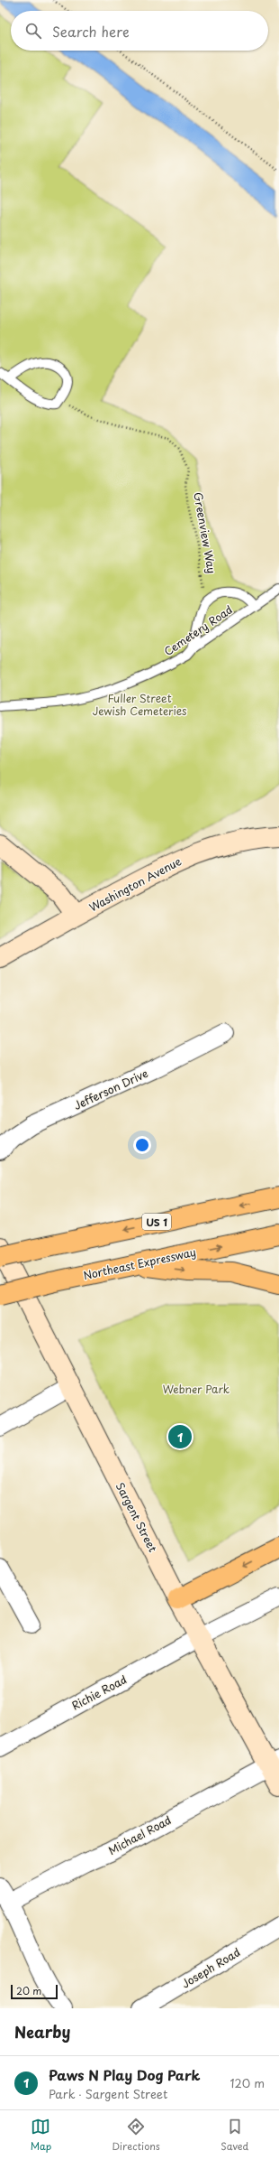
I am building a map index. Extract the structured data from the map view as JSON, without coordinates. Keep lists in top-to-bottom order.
{
  "streets": {
    "highway": ["US 1", "Northeast Expressway"],
    "street": [
      "Washington Avenue",
      "Jefferson Drive",
      "Sargent Street",
      "Richie Road",
      "Michael Road",
      "Joseph Road"
    ],
    "lane": ["Cemetery Road"],
    "path": ["Greenview Way"]
  },
  "crossings": [
    ["Sargent Street", "Richie Road"],
    ["Sargent Street", "Michael Road"]
  ],
  "parks": ["Fuller Street Jewish Cemeteries", "Webner Park"],
  "scale_bar": "20 m",
  "page": {
    "search": "Search here",
    "pins": "1",
    "scale": "20 m",
    "heading": "Nearby",
    "list": [
      {
        "mark": "1",
        "name": "Paws N Play Dog Park",
        "note": "Park · Sargent Street",
        "value": "120 m"
      }
    ],
    "nav": ["Map", "Directions", "Saved"]
  }
}
